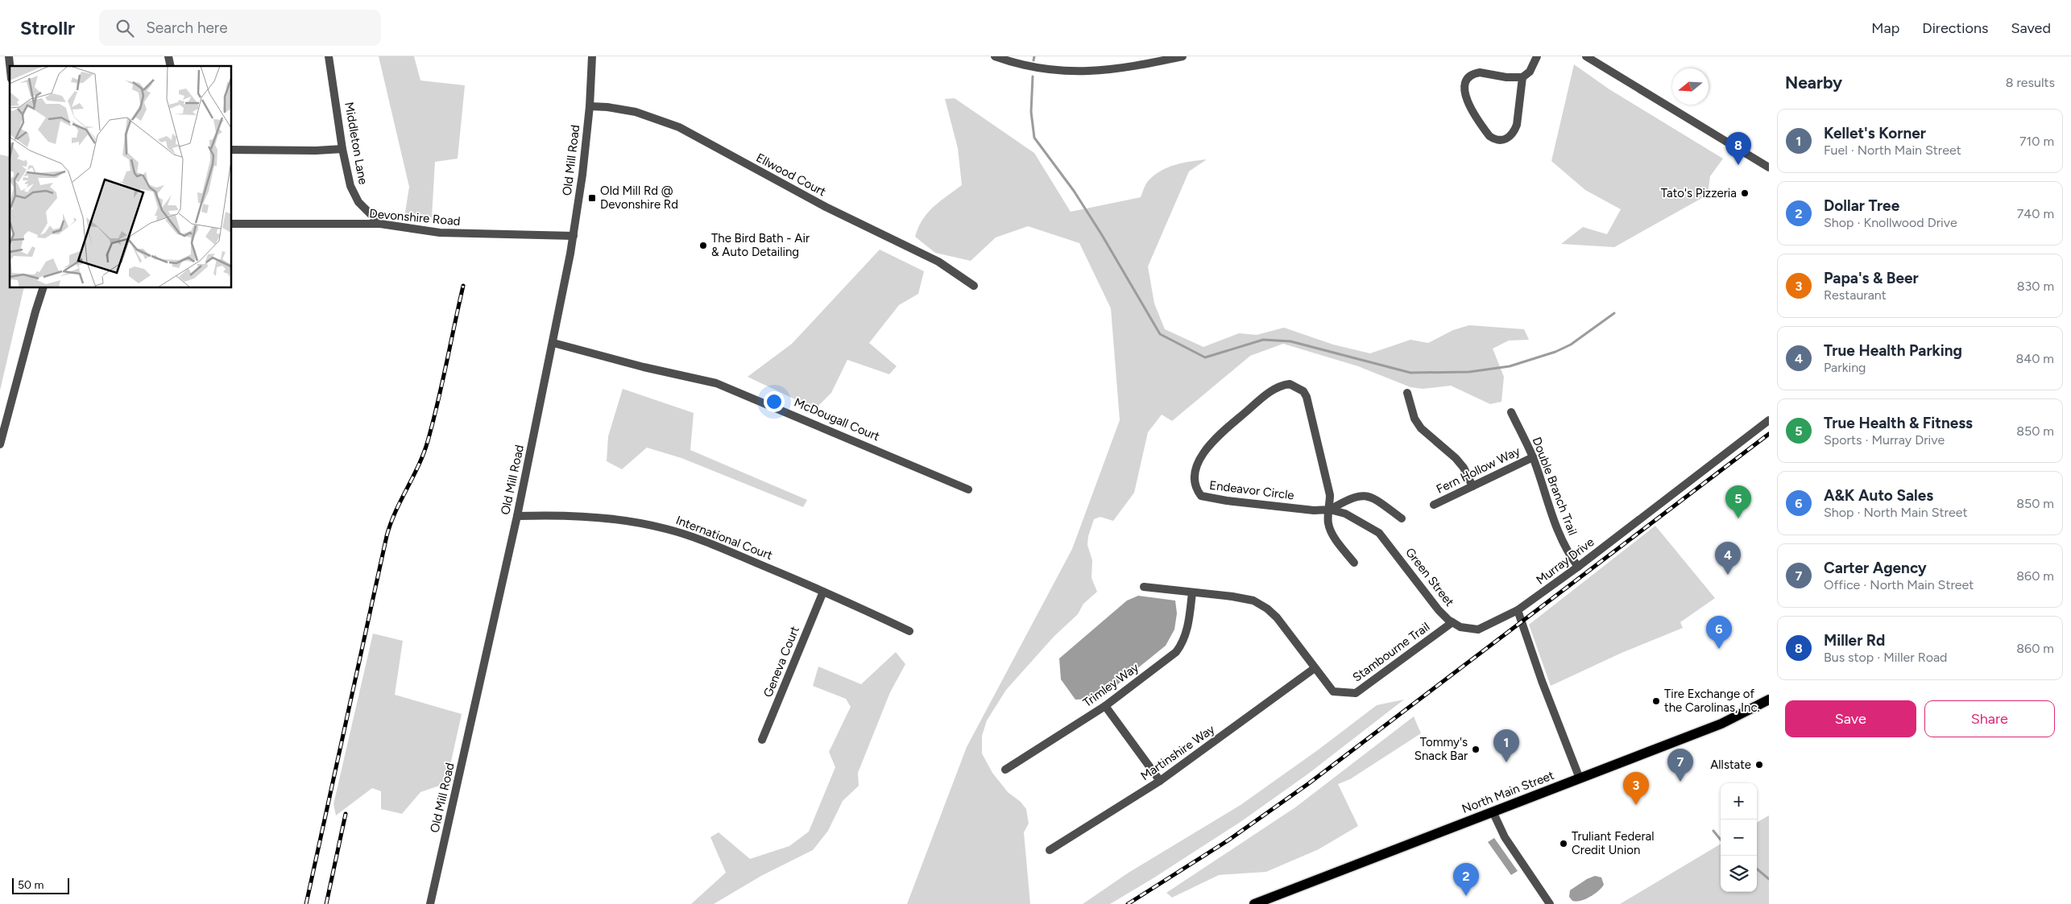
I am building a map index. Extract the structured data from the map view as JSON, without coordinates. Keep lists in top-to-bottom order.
{
  "streets": {
    "main road": ["North Main Street"],
    "street": [
      "Middleton Lane",
      "Old Mill Road",
      "Ellwood Court",
      "Devonshire Road",
      "McDougall Court",
      "Fern Hollow Way",
      "Double Branch Trail",
      "Endeavor Circle",
      "International Court",
      "Murray Drive",
      "Green Street",
      "Stambourne Trail",
      "Geneva Court",
      "Trimley Way",
      "Martinshire Way"
    ]
  },
  "crossings": [
    ["Middleton Lane", "Devonshire Road"],
    ["Old Mill Road", "Ellwood Court"],
    ["Old Mill Road", "Devonshire Road"],
    ["Old Mill Road", "McDougall Court"],
    ["Old Mill Road", "International Court"],
    ["Fern Hollow Way", "Double Branch Trail"],
    ["Double Branch Trail", "Murray Drive"],
    ["Endeavor Circle", "Green Street"],
    ["International Court", "Geneva Court"],
    ["Murray Drive", "Green Street"],
    ["Green Street", "Stambourne Trail"],
    ["Stambourne Trail", "Trimley Way"],
    ["Stambourne Trail", "Martinshire Way"]
  ],
  "places": {
    "other": [
      "Tato's Pizzeria",
      "The Bird Bath - Air & Auto Detailing",
      "Tire Exchange of the Carolinas, Inc.",
      "Tommy's Snack Bar",
      "Allstate",
      "Truliant Federal Credit Union"
    ],
    "transit": ["Old Mill Rd @ Devonshire Rd"]
  },
  "scale_bar": "50 m",
  "north": "left",
  "page": {
    "header": "Strollr",
    "search": "Search here",
    "nav": ["Map", "Directions", "Saved"],
    "heading": ["Nearby", "8 results"],
    "list": [
      {
        "mark": "1",
        "name": "Kellet's Korner",
        "note": "Fuel · North Main Street",
        "value": "710 m"
      },
      {
        "mark": "2",
        "name": "Dollar Tree",
        "note": "Shop · Knollwood Drive",
        "value": "740 m"
      },
      {
        "mark": "3",
        "name": "Papa's & Beer",
        "note": "Restaurant",
        "value": "830 m"
      },
      {
        "mark": "4",
        "name": "True Health Parking",
        "note": "Parking",
        "value": "840 m"
      },
      {
        "mark": "5",
        "name": "True Health & Fitness",
        "note": "Sports · Murray Drive",
        "value": "850 m"
      },
      {
        "mark": "6",
        "name": "A&K Auto Sales",
        "note": "Shop · North Main Street",
        "value": "850 m"
      },
      {
        "mark": "7",
        "name": "Carter Agency",
        "note": "Office · North Main Street",
        "value": "860 m"
      },
      {
        "mark": "8",
        "name": "Miller Rd",
        "note": "Bus stop · Miller Road",
        "value": "860 m"
      }
    ],
    "pins": [
      "8",
      "5",
      "4",
      "6",
      "1",
      "7",
      "3",
      "2"
    ],
    "buttons": ["Save", "Share"],
    "map_buttons": ["+", "−"],
    "scale": "50 m"
  }
}
